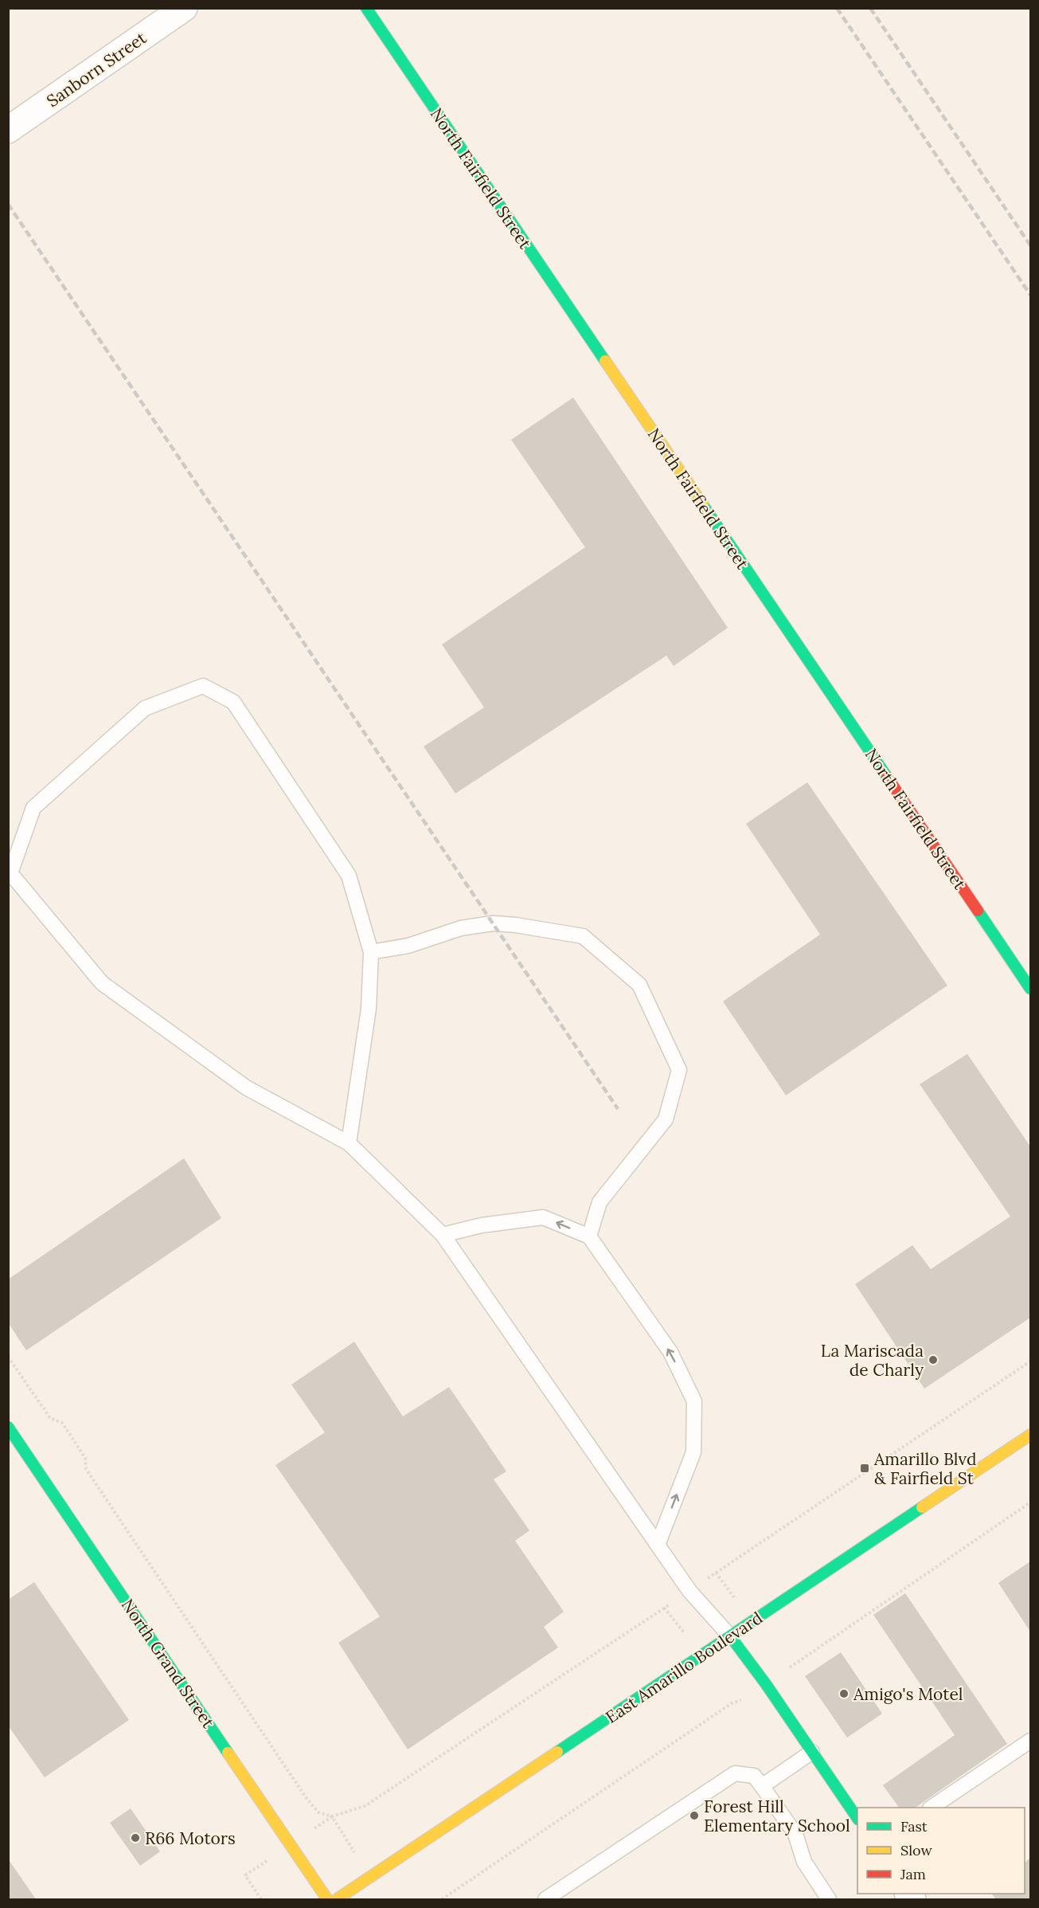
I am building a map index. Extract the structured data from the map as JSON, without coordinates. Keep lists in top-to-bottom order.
{
  "streets": {
    "main road": ["North Fairfield Street", "North Grand Street", "East Amarillo Boulevard"],
    "street": ["Sanborn Street"]
  },
  "places": {
    "other": [
      "La Mariscada de Charly",
      "Amigo's Motel",
      "Forest Hill Elementary School",
      "R66 Motors"
    ],
    "transit": ["Amarillo Blvd & Fairfield St"]
  },
  "legend": ["Fast", "Slow", "Jam"]
}
